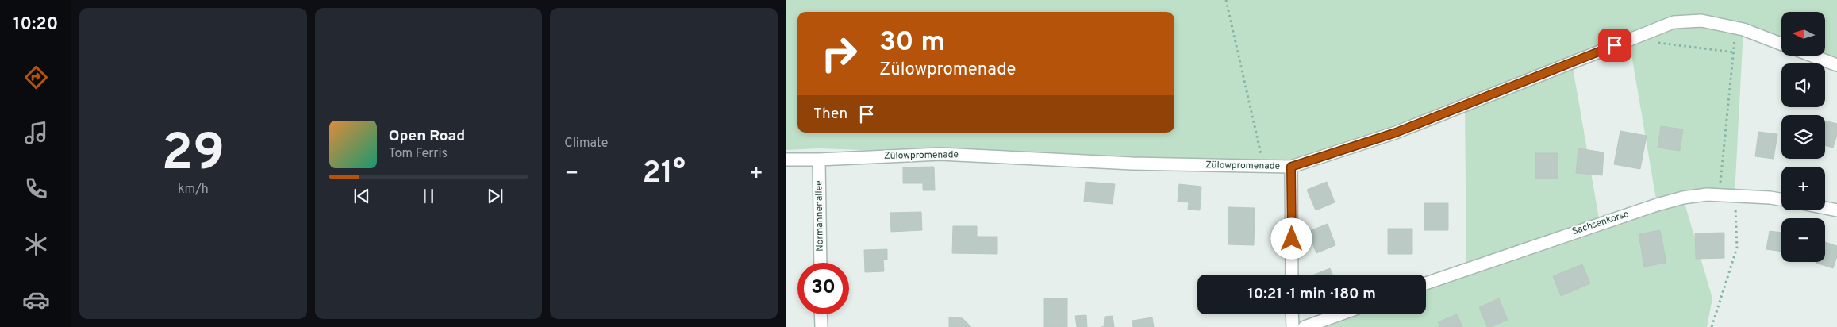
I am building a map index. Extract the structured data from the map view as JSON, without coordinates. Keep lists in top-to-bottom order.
{
  "streets": {
    "street": ["Zülowpromenade", "Normannenallee", "Sachsenkorso"]
  },
  "crossings": [
    ["Zülowpromenade", "Normannenallee"]
  ],
  "north": "left",
  "page": {
    "tabs": "10:20",
    "tile": [
      ["29", "km/h"],
      "Climate"
    ],
    "map_buttons": ["+", "−"],
    "turn": ["30 m", "Zülowpromenade"],
    "then": "Then",
    "song": ["Open Road", "Tom Ferris"],
    "heat": ["−", "21°", "+"],
    "limit": "30",
    "trip": "10:21 · 1 min · 180 m"
  }
}
